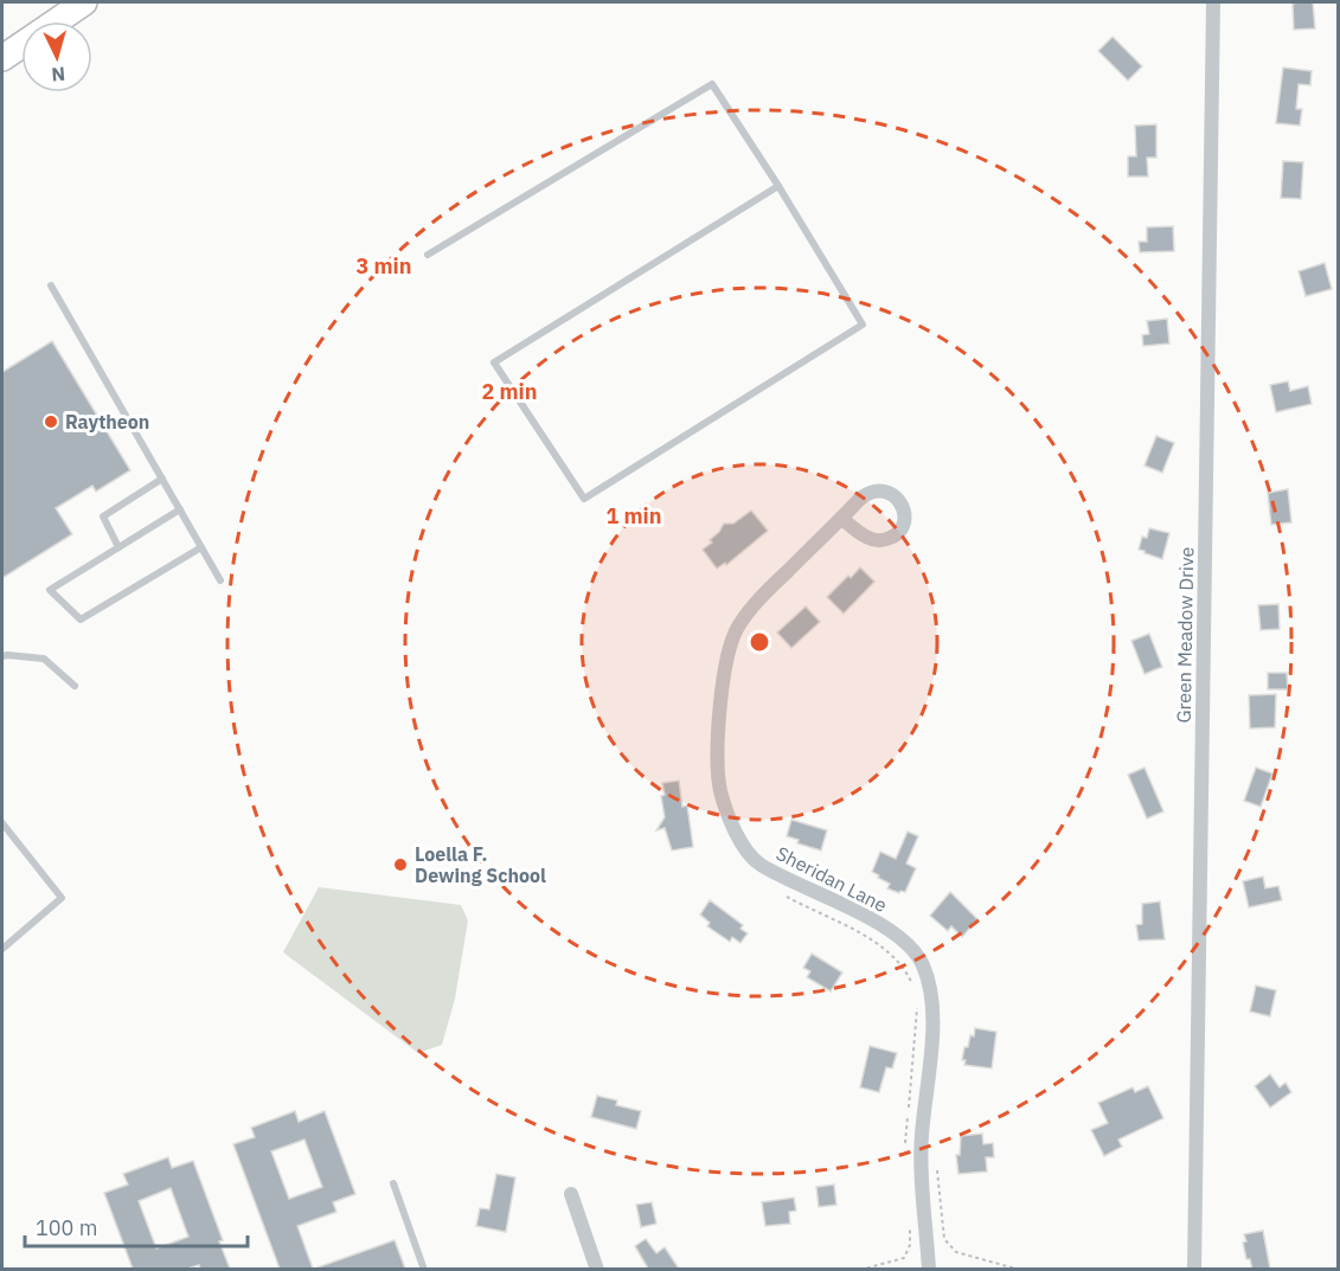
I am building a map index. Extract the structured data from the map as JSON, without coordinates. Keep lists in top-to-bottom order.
{
  "streets": {
    "street": ["Green Meadow Drive", "Sheridan Lane"]
  },
  "places": ["Raytheon", "Loella F. Dewing School"],
  "scale_bar": "100 m",
  "north": "bottom",
  "rings": ["3 min", "2 min", "1 min"]
}
